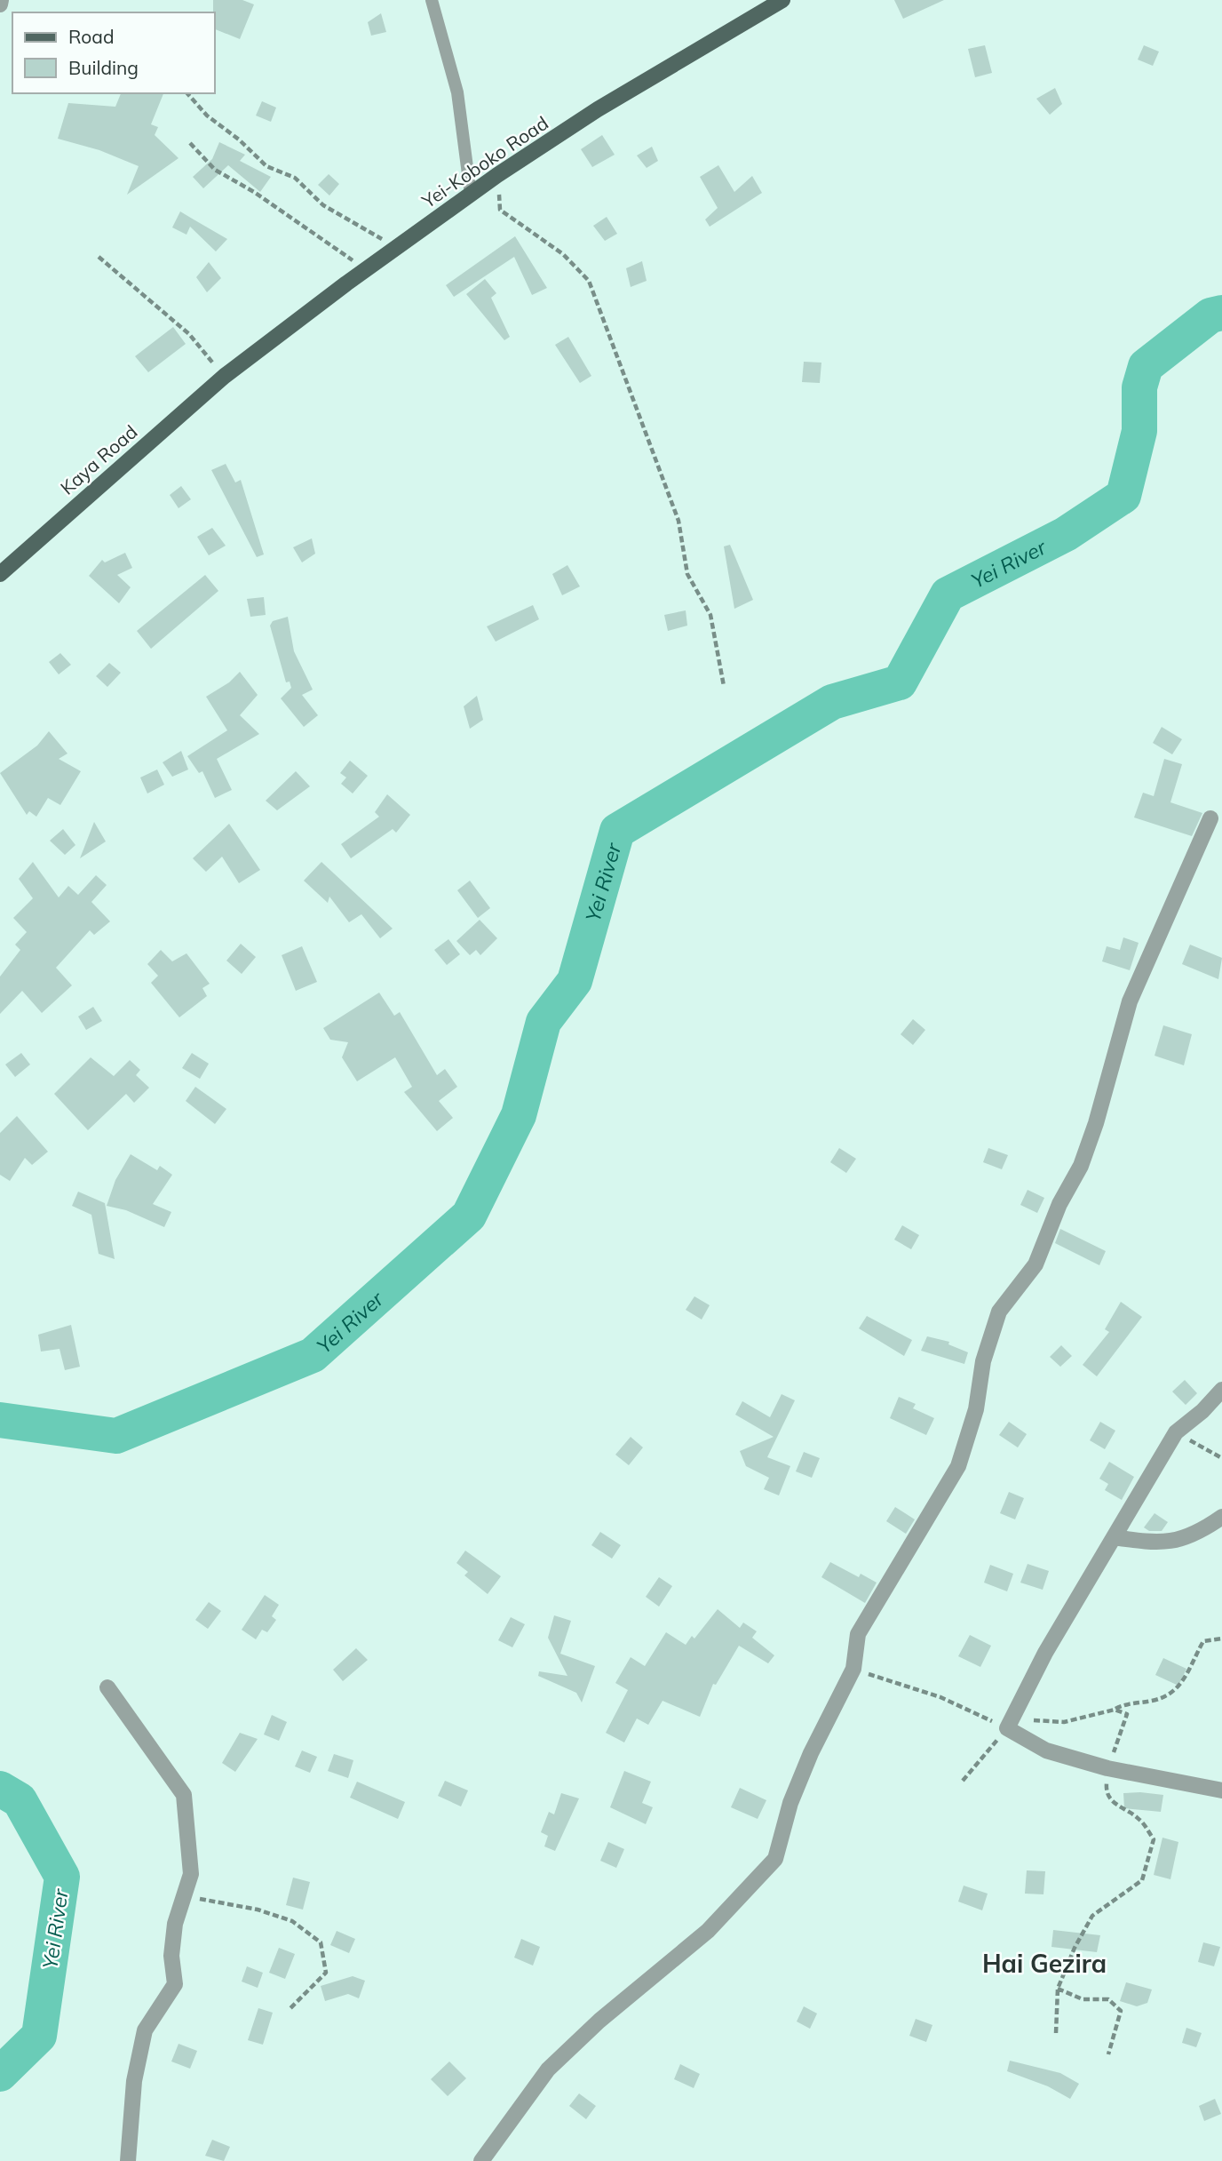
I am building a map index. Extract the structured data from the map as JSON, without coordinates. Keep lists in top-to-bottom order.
{
  "streets": {
    "main road": ["Yei-Koboko Road", "Kaya Road"]
  },
  "crossings": [
    ["Yei-Koboko Road", "Kaya Road"]
  ],
  "districts": ["Hai Gezira"],
  "water": ["Yei River"],
  "legend": ["Road", "Building"]
}
